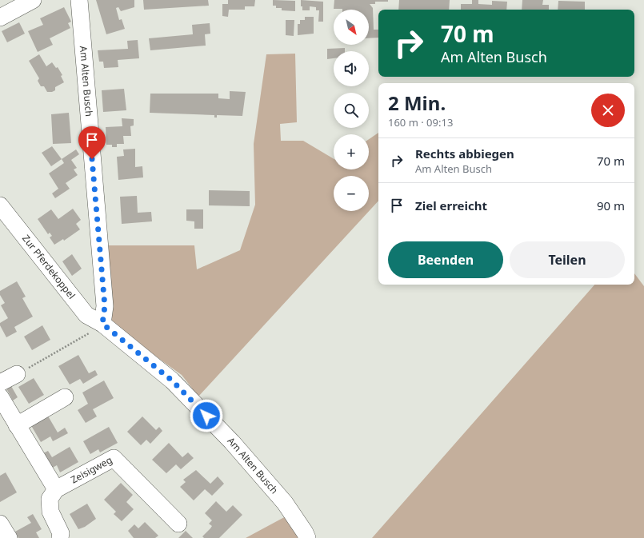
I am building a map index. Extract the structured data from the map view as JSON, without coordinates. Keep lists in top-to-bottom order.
{
  "streets": {
    "street": ["Am Alten Busch", "Zur Pferdekoppel", "Zeisigweg"]
  },
  "crossings": [
    ["Am Alten Busch", "Zur Pferdekoppel"]
  ],
  "north": "bottom right",
  "page": {
    "map_buttons": ["+", "−"],
    "turn": ["70 m", "Am Alten Busch"],
    "heading": ["2 Min.", "160 m · 09:13"],
    "list": [
      {
        "name": "Rechts abbiegen",
        "note": "Am Alten Busch",
        "value": "70 m"
      },
      {
        "name": "Ziel erreicht",
        "value": "90 m"
      }
    ],
    "buttons": ["Beenden", "Teilen"]
  }
}
